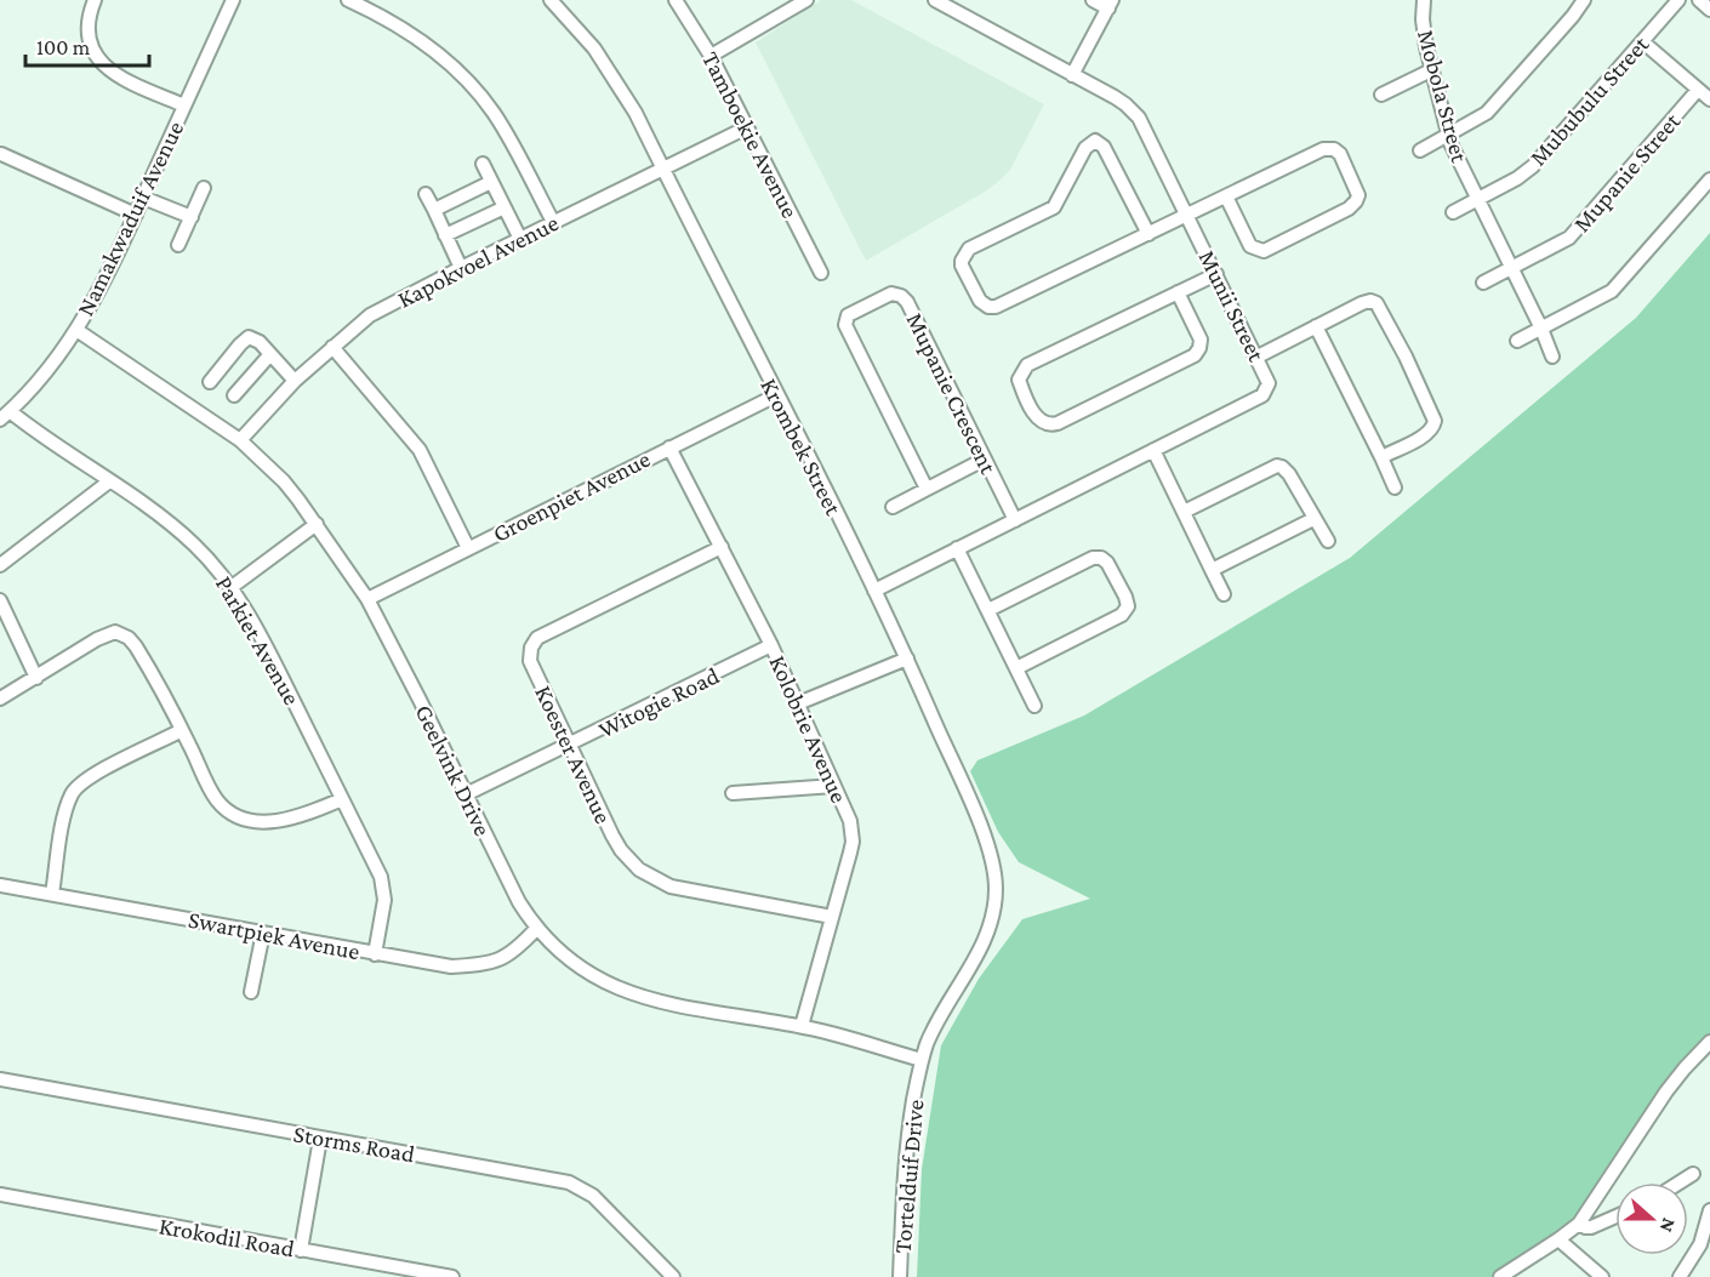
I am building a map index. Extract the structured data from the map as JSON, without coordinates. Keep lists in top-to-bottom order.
{
  "streets": {
    "street": [
      "Mobola Street",
      "Mububulu Street",
      "Tamboekie Avenue",
      "Mupanie Street",
      "Namakwaduif Avenue",
      "Kapokvoel Avenue",
      "Munii Street",
      "Mupanie Crescent",
      "Krombek Street",
      "Groenpiet Avenue",
      "Parkiet Avenue",
      "Witogie Road",
      "Kolobrie Avenue",
      "Koester Avenue",
      "Geelvink Drive",
      "Swartpiek Avenue",
      "Storms Road",
      "Tortelduif Drive",
      "Krokodil Road"
    ]
  },
  "crossings": [
    ["Mobola Street", "Mububulu Street"],
    ["Mobola Street", "Mupanie Street"],
    ["Tamboekie Avenue", "Kapokvoel Avenue"],
    ["Namakwaduif Avenue", "Parkiet Avenue"],
    ["Namakwaduif Avenue", "Geelvink Drive"],
    ["Kapokvoel Avenue", "Krombek Street"],
    ["Kapokvoel Avenue", "Geelvink Drive"],
    ["Munii Street", "Mupanie Crescent"],
    ["Munii Street", "Krombek Street"],
    ["Krombek Street", "Groenpiet Avenue"],
    ["Krombek Street", "Tortelduif Drive"],
    ["Groenpiet Avenue", "Kolobrie Avenue"],
    ["Groenpiet Avenue", "Geelvink Drive"],
    ["Parkiet Avenue", "Swartpiek Avenue"],
    ["Witogie Road", "Kolobrie Avenue"],
    ["Witogie Road", "Koester Avenue"],
    ["Witogie Road", "Geelvink Drive"],
    ["Kolobrie Avenue", "Koester Avenue"],
    ["Kolobrie Avenue", "Geelvink Drive"],
    ["Geelvink Drive", "Swartpiek Avenue"],
    ["Geelvink Drive", "Tortelduif Drive"]
  ],
  "scale_bar": "100 m",
  "north": "right"
}
